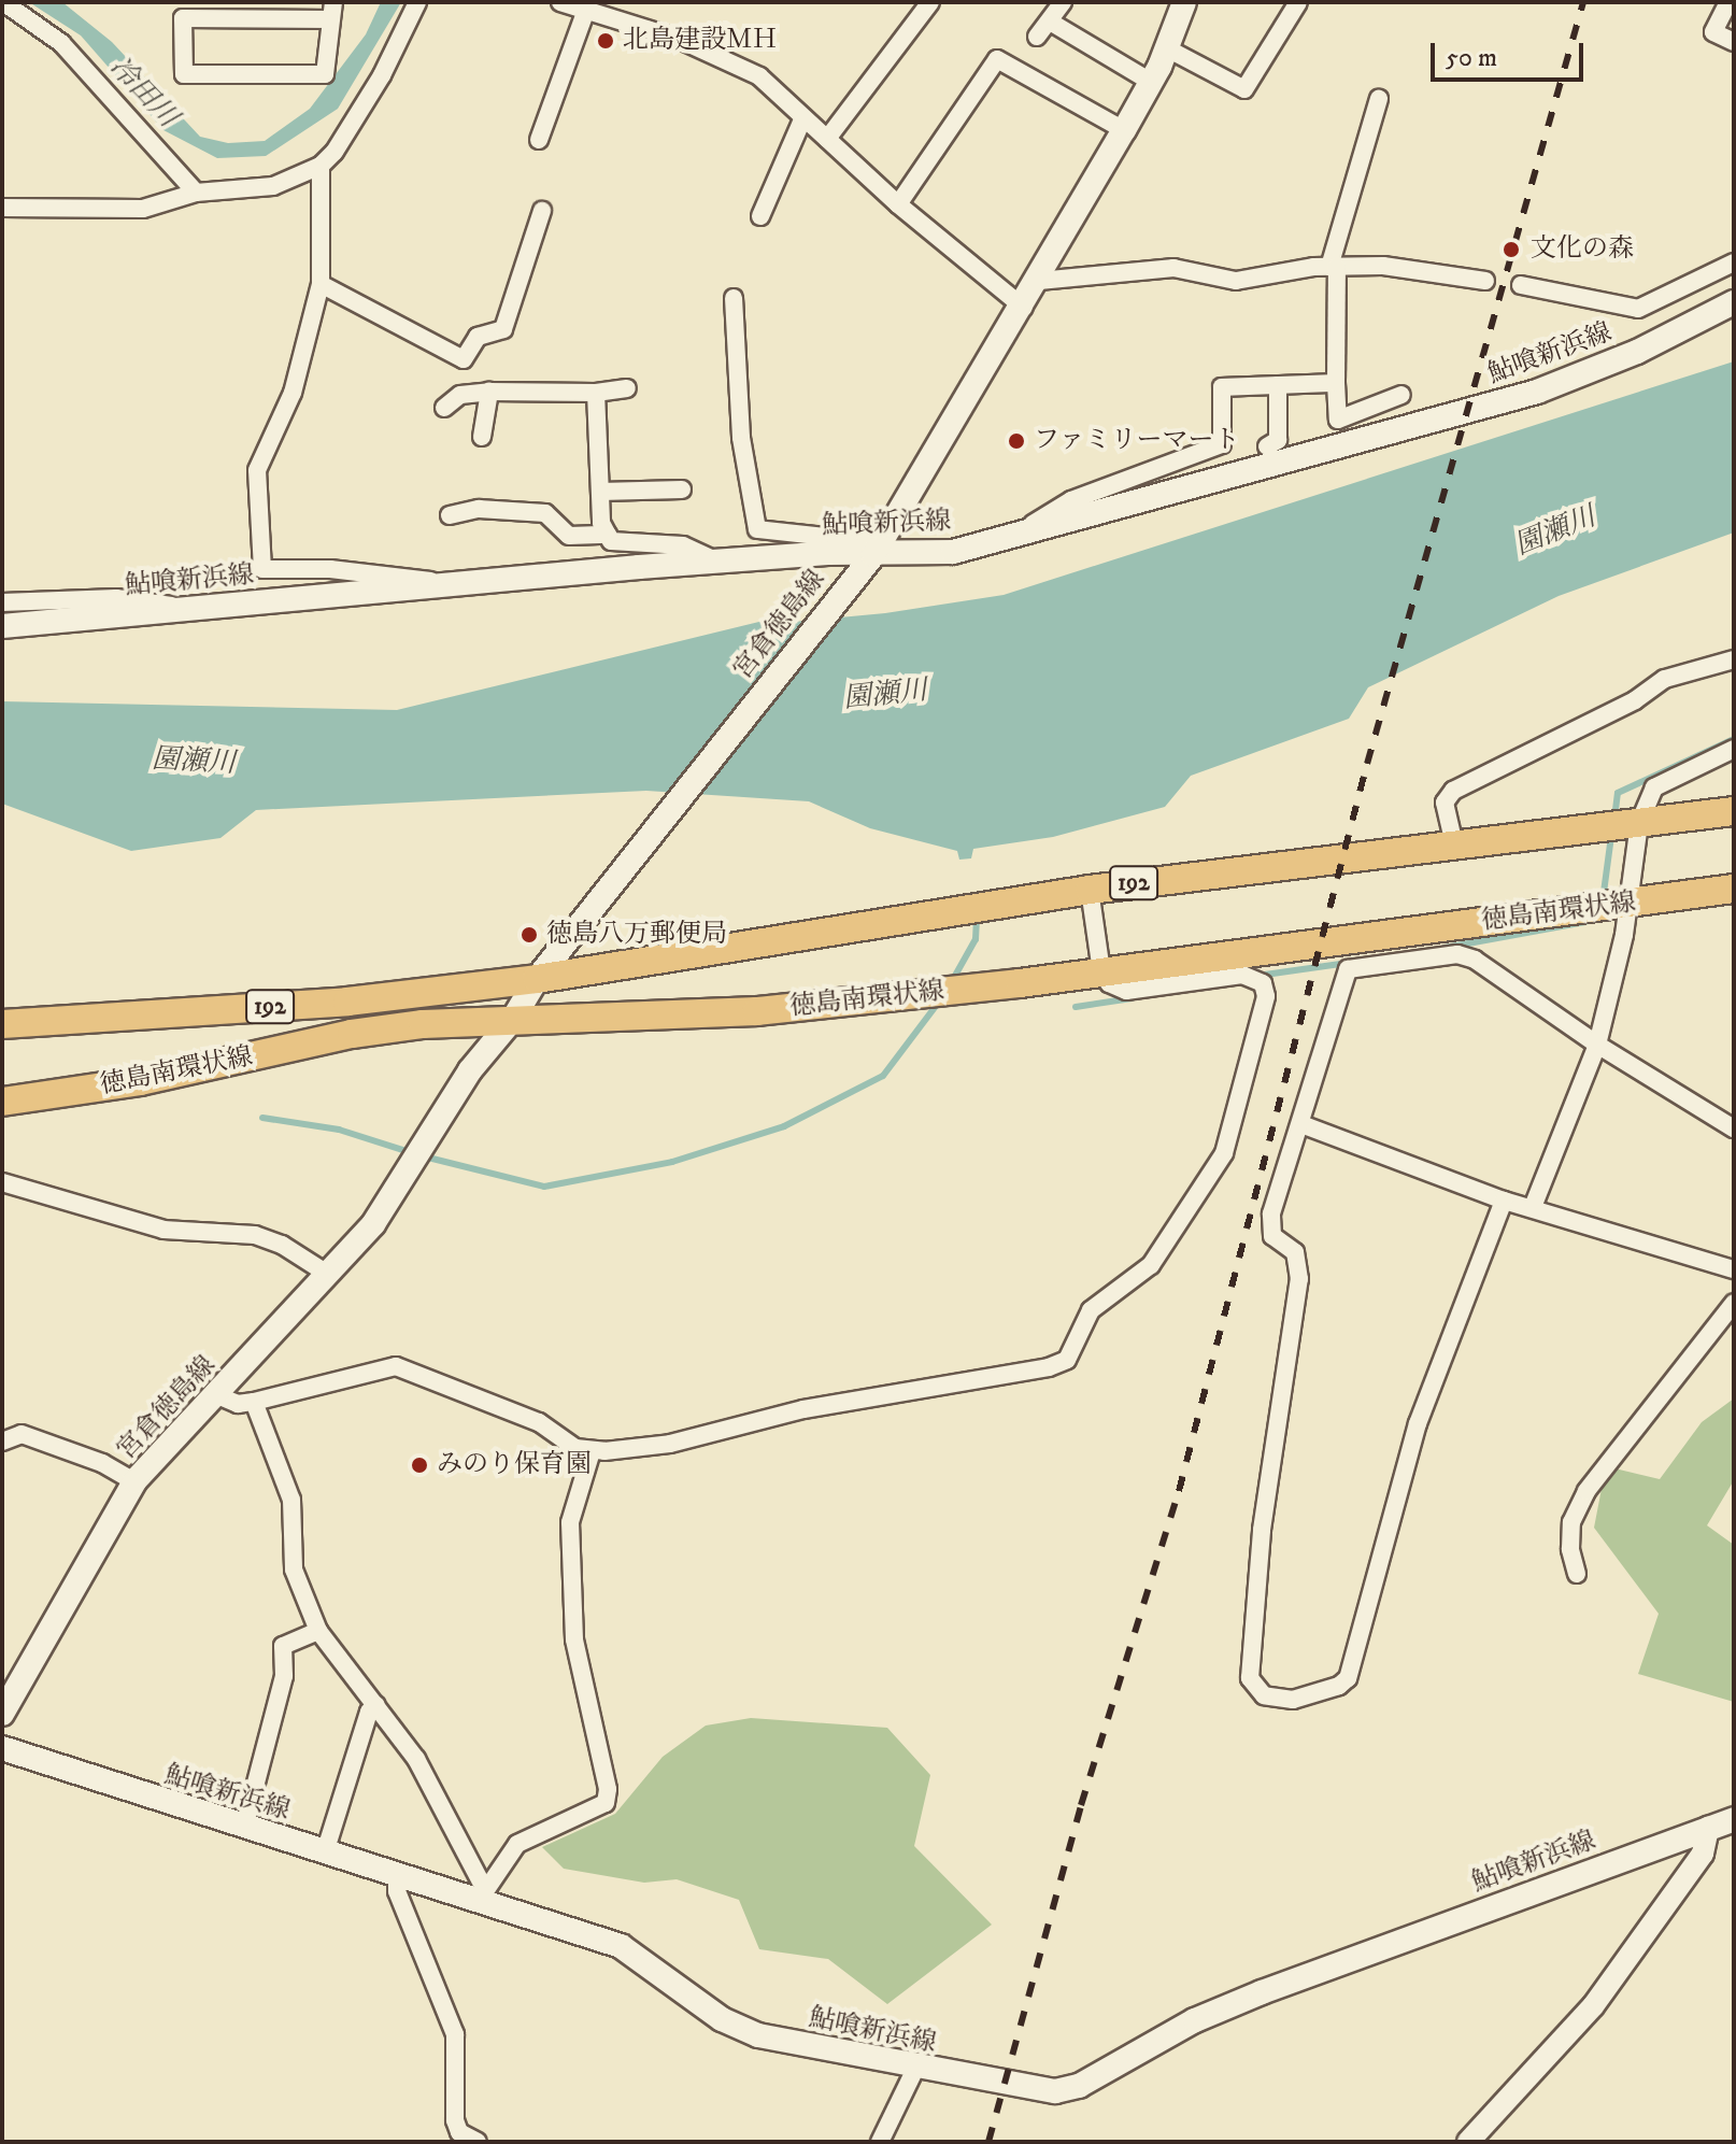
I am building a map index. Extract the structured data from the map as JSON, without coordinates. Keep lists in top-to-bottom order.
{
  "streets": {
    "highway": ["192", "徳島南環状線"],
    "main road": ["鮎喰新浜線", "宮倉徳島線"]
  },
  "crossings": [
    ["鮎喰新浜線", "宮倉徳島線"],
    ["宮倉徳島線", "徳島南環状線"]
  ],
  "water": ["冷田川", "園瀬川"],
  "places": [
    "北島建設ＭＨ",
    "文化の森",
    "ファミリーマート",
    "徳島八万郵便局",
    "みのり保育園"
  ],
  "scale_bar": "50 m"
}
